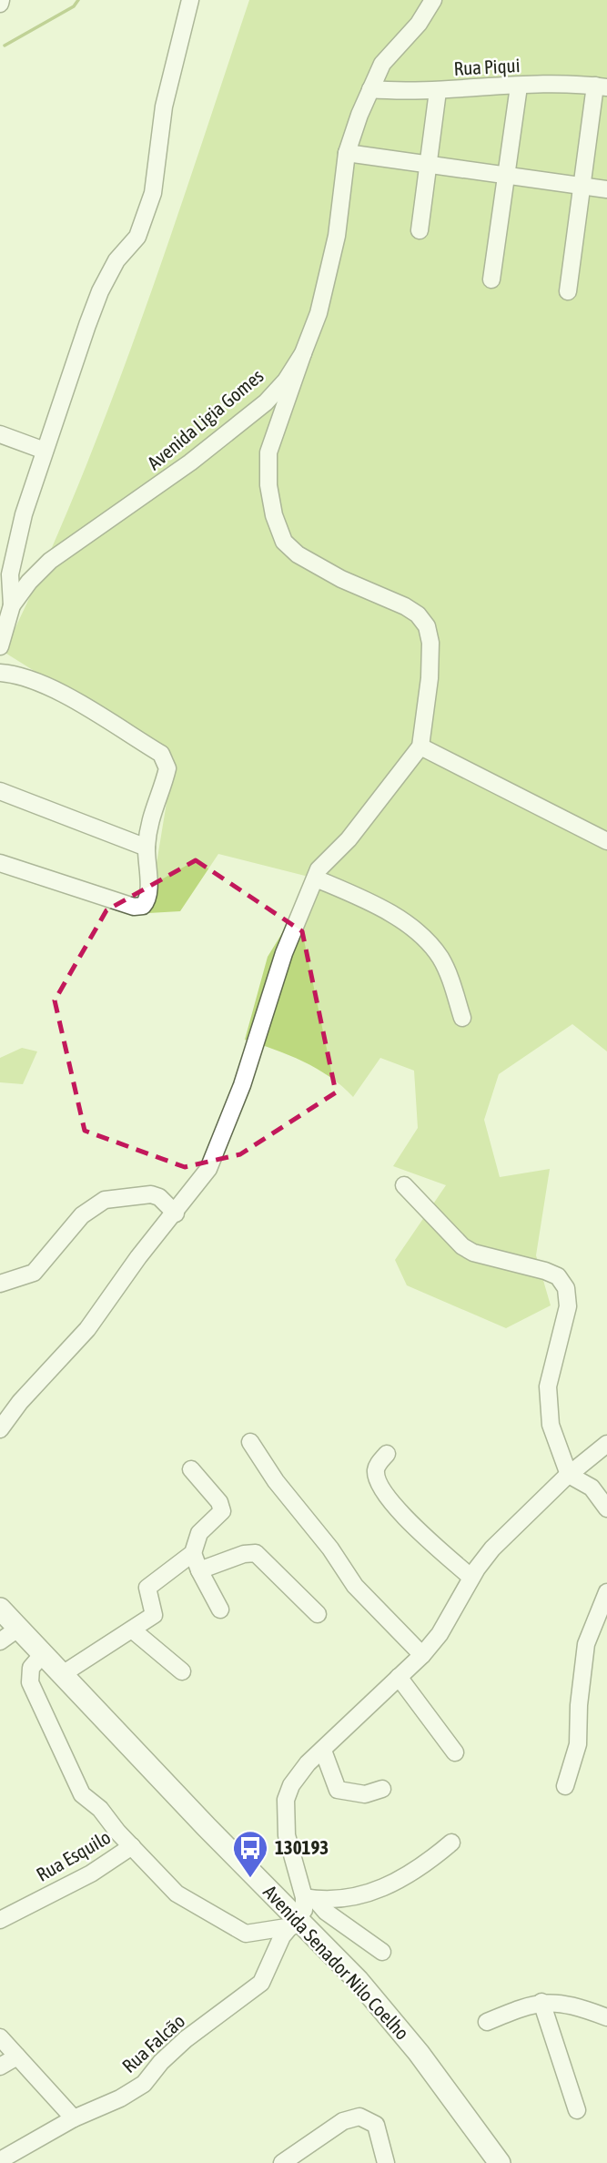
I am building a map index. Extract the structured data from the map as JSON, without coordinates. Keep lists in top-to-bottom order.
{
  "streets": {
    "main road": ["Avenida Senador Nilo Coelho"],
    "street": [
      "Rua Piqui",
      "Avenida Ligia Gomes",
      "Rua Esquilo",
      "Rua Falcão"
    ]
  },
  "crossings": [
    ["Rua Piqui", "Avenida Ligia Gomes"],
    ["Rua Esquilo", "Avenida Senador Nilo Coelho"],
    ["Rua Esquilo", "Rua Falcão"],
    ["Avenida Senador Nilo Coelho", "Rua Falcão"]
  ],
  "places": {
    "bus stop": ["130193"]
  }
}
